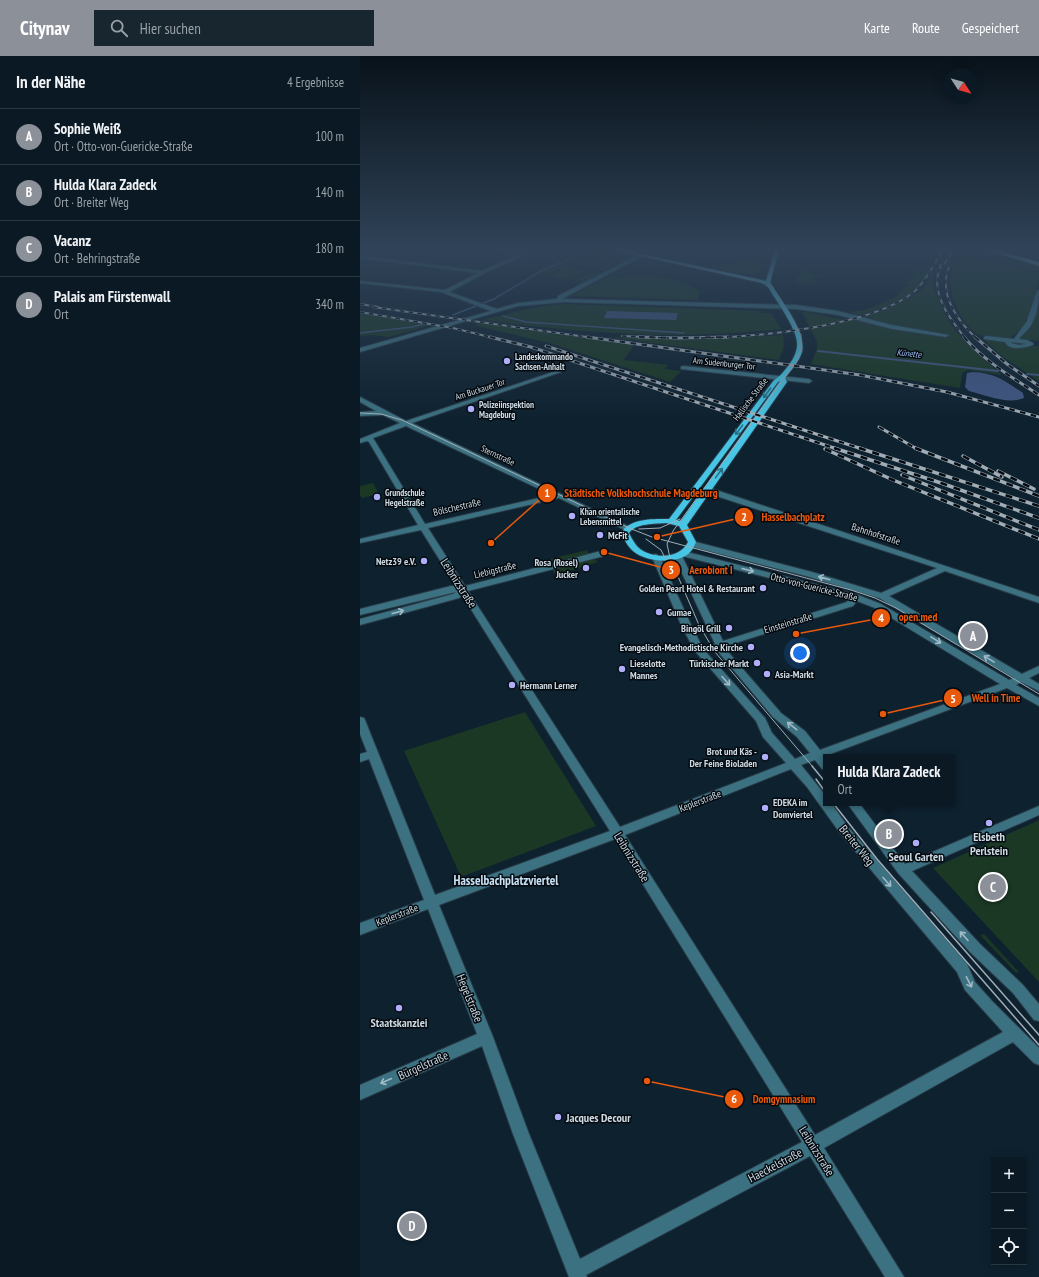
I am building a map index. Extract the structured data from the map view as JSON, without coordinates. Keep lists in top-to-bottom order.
{
  "streets": {
    "main road": ["Hallische Straße"],
    "street": [
      "Am Sudenburger Tor",
      "Am Buckauer Tor",
      "Sternstraße",
      "Bölschestraße",
      "Bahnhofstraße",
      "Liebigstraße",
      "Leibnizstraße",
      "Otto-von-Guericke-Straße",
      "Einsteinstraße",
      "Keplerstraße",
      "Breiter Weg",
      "Hegelstraße",
      "Bürgelstraße",
      "Haeckelstraße"
    ]
  },
  "crossings": [
    ["Am Sudenburger Tor", "Hallische Straße"],
    ["Am Buckauer Tor", "Sternstraße"],
    ["Am Buckauer Tor", "Leibnizstraße"],
    ["Hallische Straße", "Bahnhofstraße"],
    ["Sternstraße", "Bölschestraße"],
    ["Bölschestraße", "Leibnizstraße"],
    ["Liebigstraße", "Leibnizstraße"],
    ["Leibnizstraße", "Keplerstraße"],
    ["Leibnizstraße", "Haeckelstraße"],
    ["Otto-von-Guericke-Straße", "Einsteinstraße"],
    ["Otto-von-Guericke-Straße", "Keplerstraße"],
    ["Keplerstraße", "Breiter Weg"],
    ["Keplerstraße", "Hegelstraße"],
    ["Breiter Weg", "Haeckelstraße"],
    ["Hegelstraße", "Bürgelstraße"],
    ["Hegelstraße", "Haeckelstraße"]
  ],
  "one_way": ["Bürgelstraße"],
  "districts": ["Hasselbachplatzviertel"],
  "water": ["Künette"],
  "places": [
    "Landeskommando Sachsen-Anhalt",
    "Polizeiinspektion Magdeburg",
    "Grundschule Hegelstraße",
    "Khan orientalische Lebensmittel",
    "McFit",
    "Hasselbachplatz",
    "Städtische Volkshochschule Magdeburg",
    "Aerobiont I",
    "Netz39 e.V.",
    "Rosa (Rosel) Jucker",
    "Golden Pearl Hotel & Restaurant",
    "Gumae",
    "Bingöl Grill",
    "open.med",
    "Evangelisch-Methodistische Kirche",
    "Türkischer Markt",
    "Lieselotte Mannes",
    "Asia-Markt",
    "Hermann Lerner",
    "Well in Time",
    "Brot und Käs - Der Feine Bioladen",
    "EDEKA im Domviertel",
    "Elsbeth Perlstein",
    "Seoul Garten",
    "Staatskanzlei",
    "Domgymnasium",
    "Jacques Decour"
  ],
  "north": "bottom right",
  "page": {
    "header": "Citynav",
    "search": "Hier suchen",
    "nav": ["Karte", "Route", "Gespeichert"],
    "heading": ["In der Nähe", "4 Ergebnisse"],
    "list": [
      {
        "mark": "A",
        "name": "Sophie Weiß",
        "note": "Ort · Otto-von-Guericke-Straße",
        "value": "100 m"
      },
      {
        "mark": "B",
        "name": "Hulda Klara Zadeck",
        "note": "Ort · Breiter Weg",
        "value": "140 m"
      },
      {
        "mark": "C",
        "name": "Vacanz",
        "note": "Ort · Behringstraße",
        "value": "180 m"
      },
      {
        "mark": "D",
        "name": "Palais am Fürstenwall",
        "note": "Ort",
        "value": "340 m"
      }
    ],
    "pins": [
      "A",
      "B",
      "C",
      "D"
    ],
    "popup": ["Hulda Klara Zadeck", "Ort"],
    "map_buttons": ["+", "−"]
  }
}
